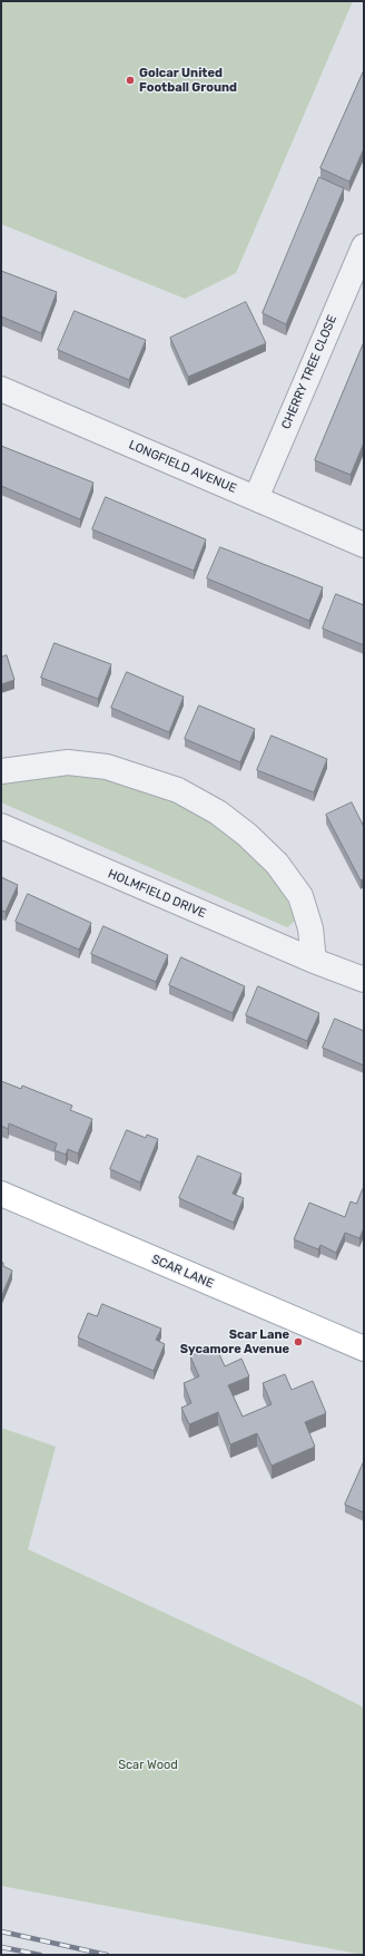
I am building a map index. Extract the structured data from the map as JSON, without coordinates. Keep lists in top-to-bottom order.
{
  "streets": {
    "main road": ["SCAR LANE"],
    "street": ["CHERRY TREE CLOSE", "LONGFIELD AVENUE", "HOLMFIELD DRIVE"]
  },
  "crossings": [
    ["CHERRY TREE CLOSE", "LONGFIELD AVENUE"]
  ],
  "parks": ["Scar Wood"],
  "places": ["Golcar United Football Ground", "Scar Lane Sycamore Avenue"]
}
